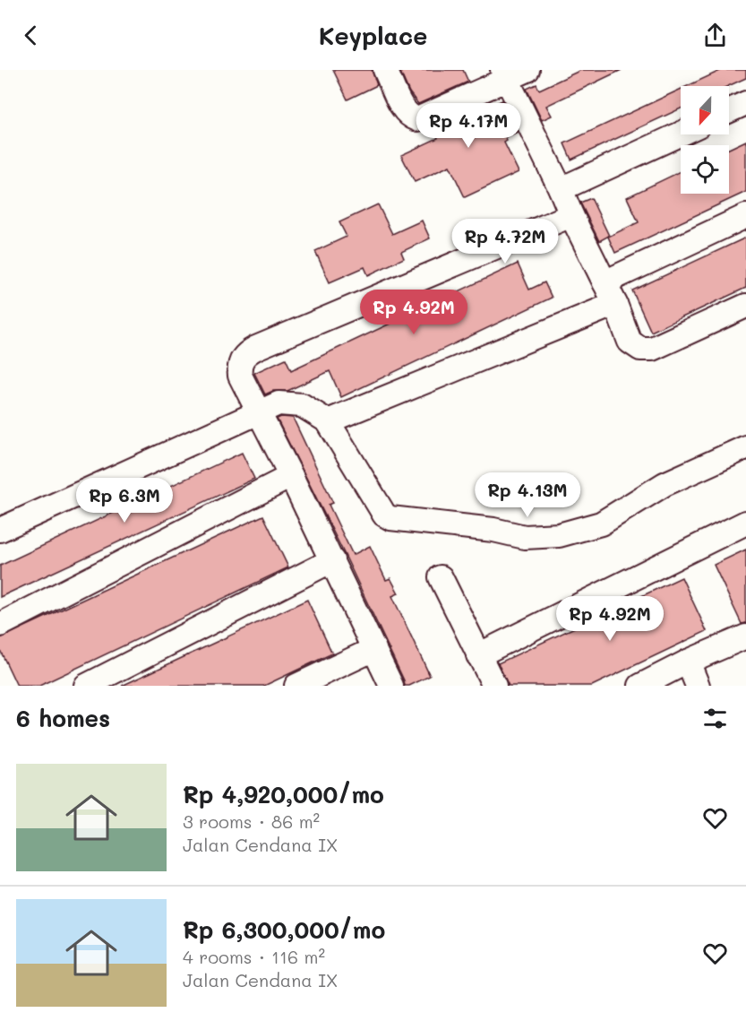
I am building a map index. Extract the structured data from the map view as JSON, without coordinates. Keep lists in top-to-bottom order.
{
  "north": "bottom",
  "page": {
    "header": "Keyplace",
    "price": [
      "Rp 4.17M",
      "Rp 4.72M",
      "Rp 4.92M",
      "Rp 4.13M",
      "Rp 6.3M",
      "Rp 4.92M"
    ],
    "heading": "6 homes",
    "list": [
      {
        "name": "Rp 4,920,000/mo",
        "note": "3 rooms · 86 m² · Jalan Cendana IX"
      },
      {
        "name": "Rp 6,300,000/mo",
        "note": "4 rooms · 116 m² · Jalan Cendana IX"
      }
    ]
  }
}
